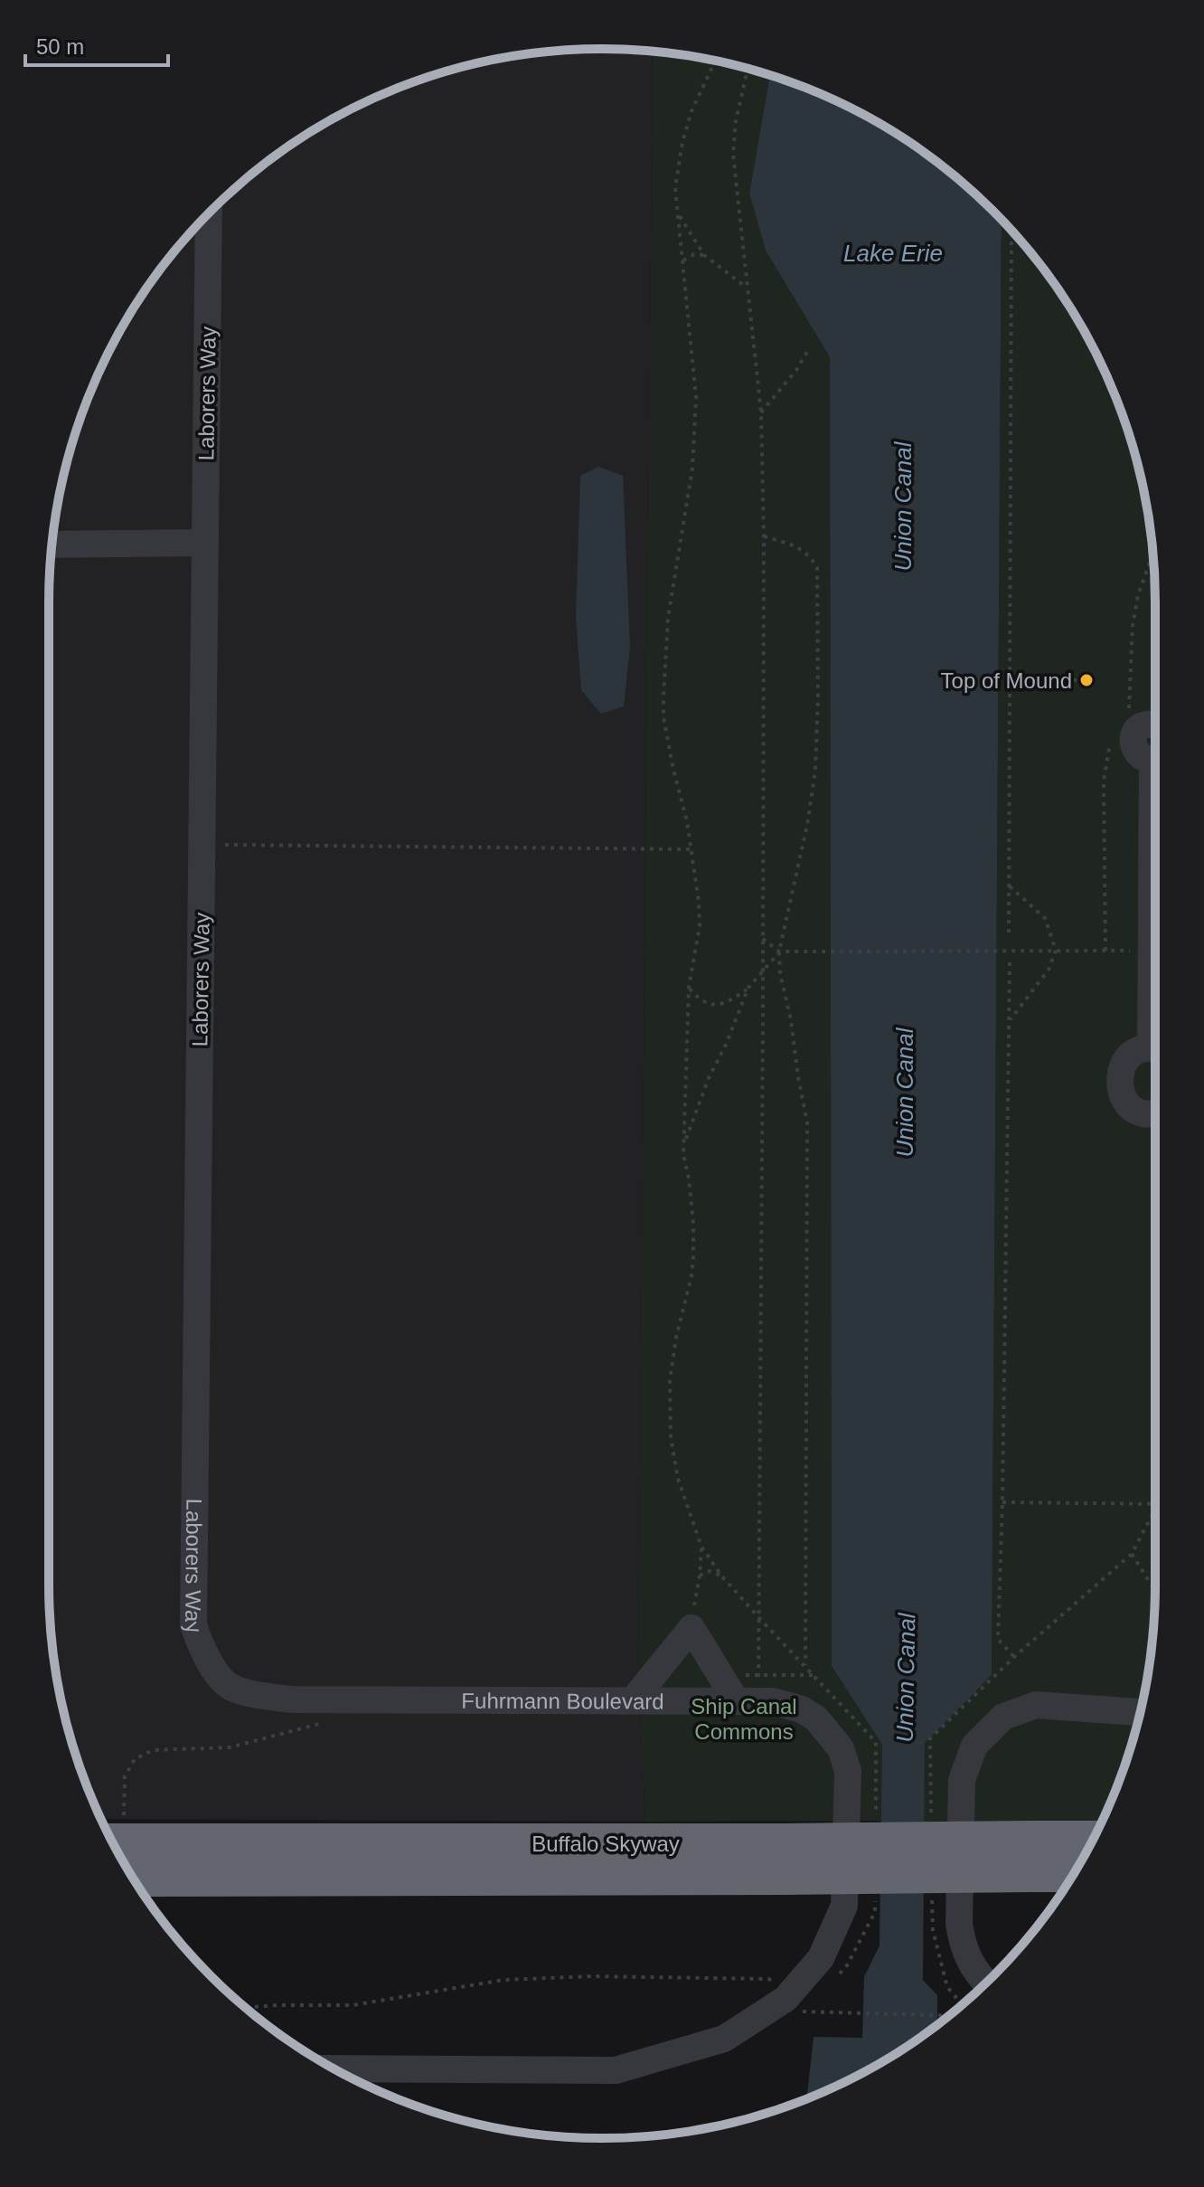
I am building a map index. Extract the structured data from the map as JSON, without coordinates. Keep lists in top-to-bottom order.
{
  "streets": {
    "highway": ["Buffalo Skyway"],
    "street": ["Laborers Way", "Fuhrmann Boulevard"]
  },
  "crossings": [
    ["Laborers Way", "Fuhrmann Boulevard"]
  ],
  "water": ["Lake Erie", "Union Canal"],
  "parks": ["Ship Canal Commons"],
  "places": ["Top of Mound"],
  "scale_bar": "50 m"
}
